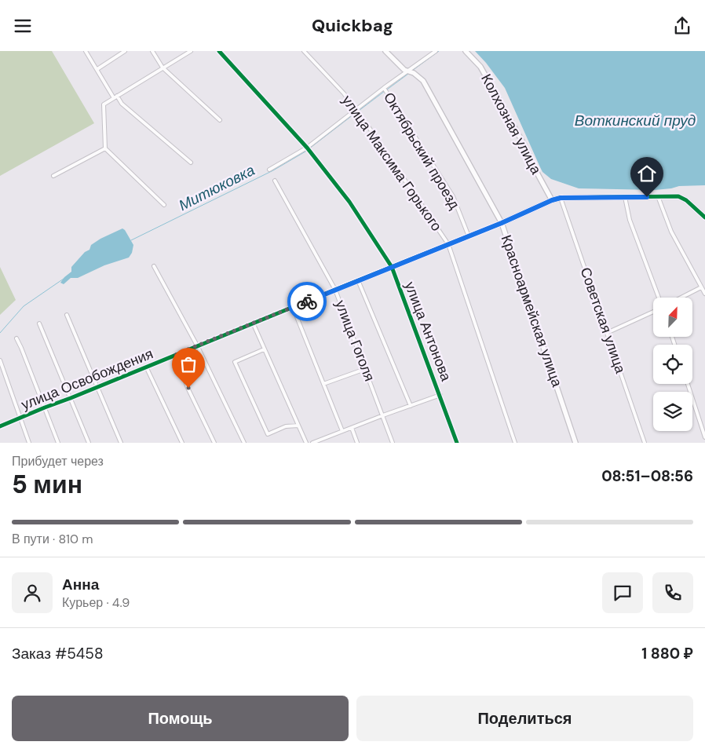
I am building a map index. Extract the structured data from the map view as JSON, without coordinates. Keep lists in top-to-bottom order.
{
  "streets": {
    "street": [
      "Колхозная улица",
      "Октябрьский проезд",
      "улица Максима Горького",
      "Красноармейская улица",
      "Советская улица",
      "улица Антонова",
      "улица Гоголя",
      "улица Освобождения"
    ]
  },
  "crossings": [
    ["Колхозная улица", "улица Освобождения"],
    ["Октябрьский проезд", "улица Освобождения"],
    ["улица Максима Горького", "улица Освобождения"],
    ["Красноармейская улица", "улица Освобождения"],
    ["Советская улица", "улица Освобождения"],
    ["улица Антонова", "улица Освобождения"],
    ["улица Гоголя", "улица Освобождения"]
  ],
  "water": ["Воткинский пруд", "Митюковка"],
  "north": "top right",
  "page": {
    "header": "Quickbag",
    "heading": ["5 мин", "Прибудет через", "08:51–08:56"],
    "panel": [
      "Анна",
      "Курьер · 4.9",
      "Заказ #5458",
      "1 880 ₽"
    ],
    "bar": "В пути · 810 m",
    "buttons": ["Помощь", "Поделиться"]
  }
}
